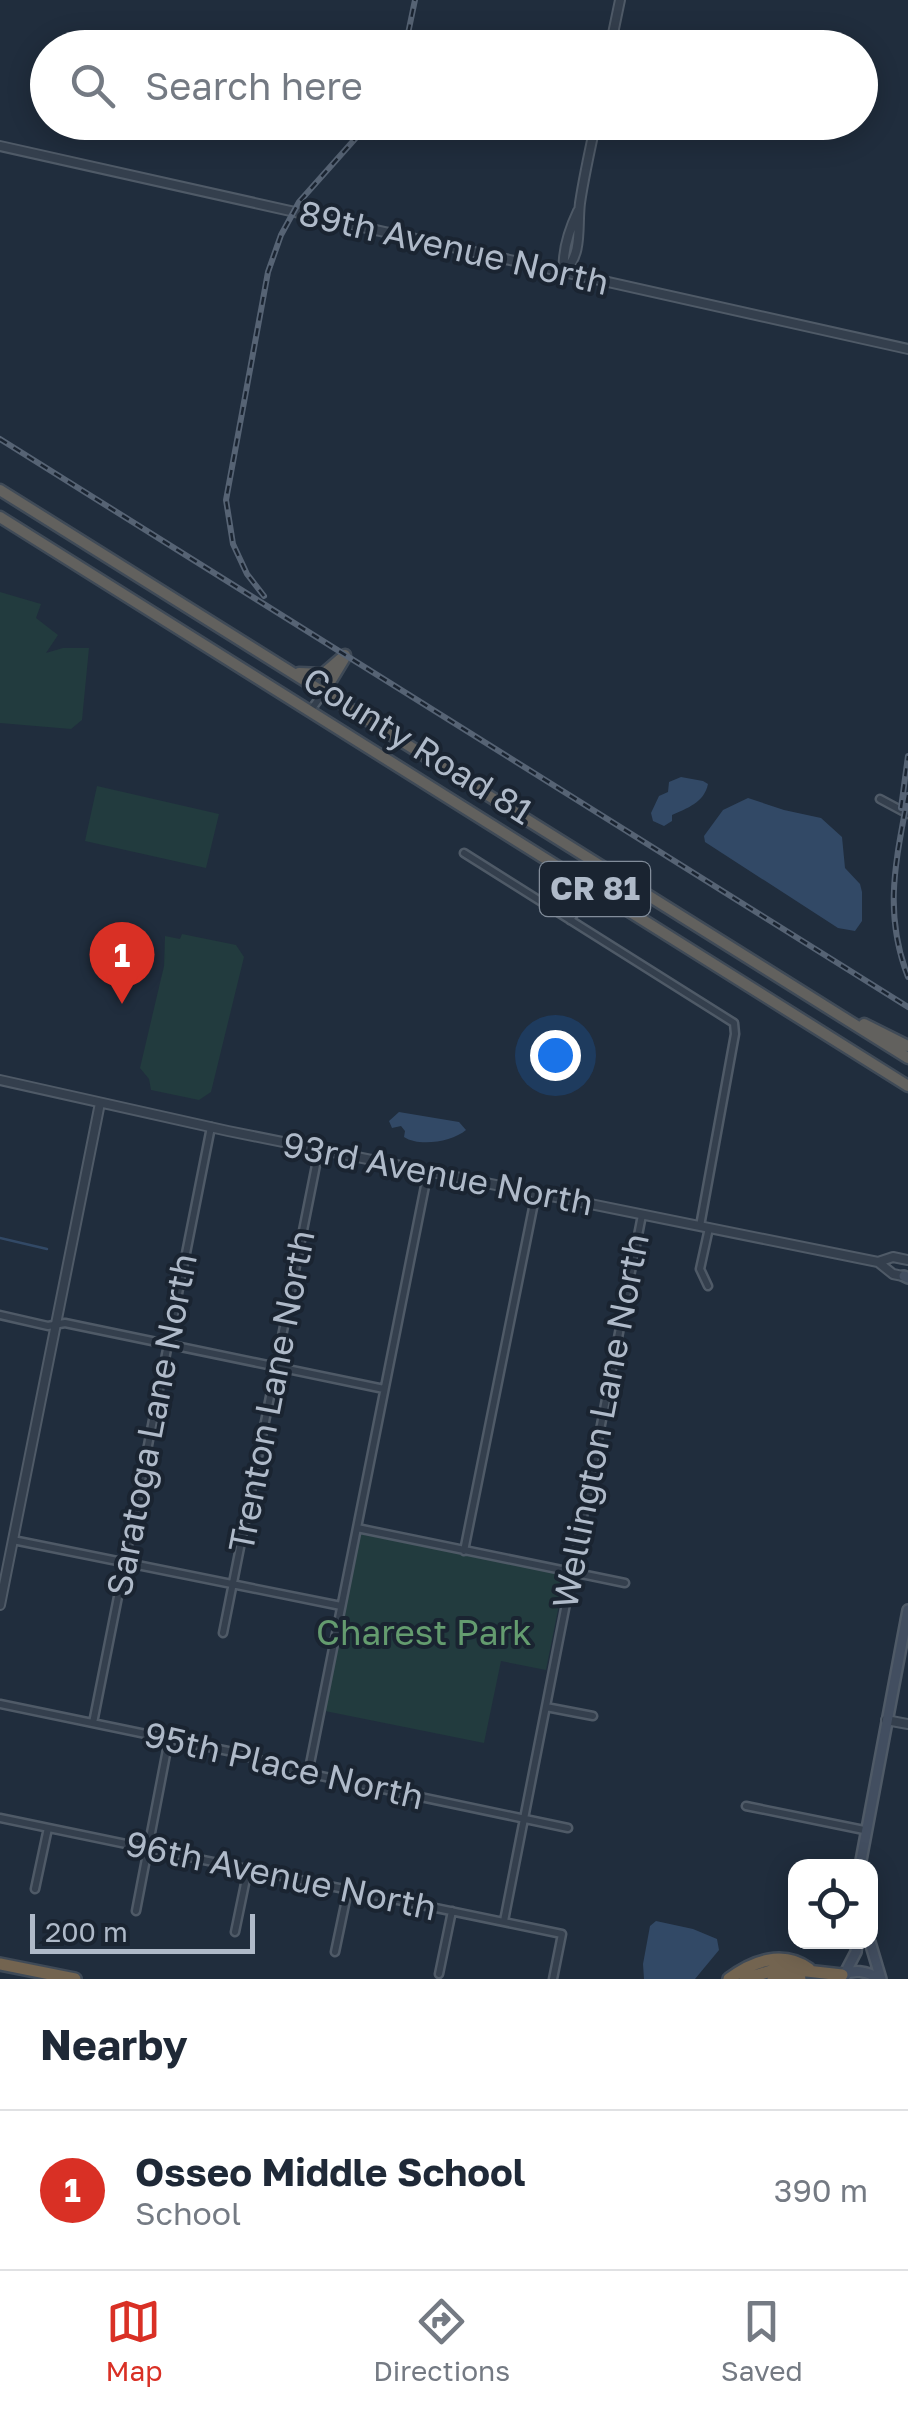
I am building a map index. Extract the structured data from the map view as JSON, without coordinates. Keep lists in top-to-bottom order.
{
  "streets": {
    "highway": ["County Road 81", "CR 81"],
    "street": [
      "89th Avenue North",
      "93rd Avenue North",
      "Trenton Lane North",
      "Wellington Lane North",
      "Saratoga Lane North",
      "95th Place North",
      "96th Avenue North"
    ]
  },
  "crossings": [
    ["93rd Avenue North", "Trenton Lane North"],
    ["93rd Avenue North", "Wellington Lane North"],
    ["93rd Avenue North", "Saratoga Lane North"],
    ["Wellington Lane North", "95th Place North"],
    ["Wellington Lane North", "96th Avenue North"],
    ["Saratoga Lane North", "95th Place North"]
  ],
  "parks": ["Charest Park"],
  "scale_bar": "200 m",
  "page": {
    "search": "Search here",
    "pins": "1",
    "scale": "200 m",
    "heading": "Nearby",
    "list": [
      {
        "mark": "1",
        "name": "Osseo Middle School",
        "note": "School",
        "value": "390 m"
      }
    ],
    "nav": ["Map", "Directions", "Saved"]
  }
}
